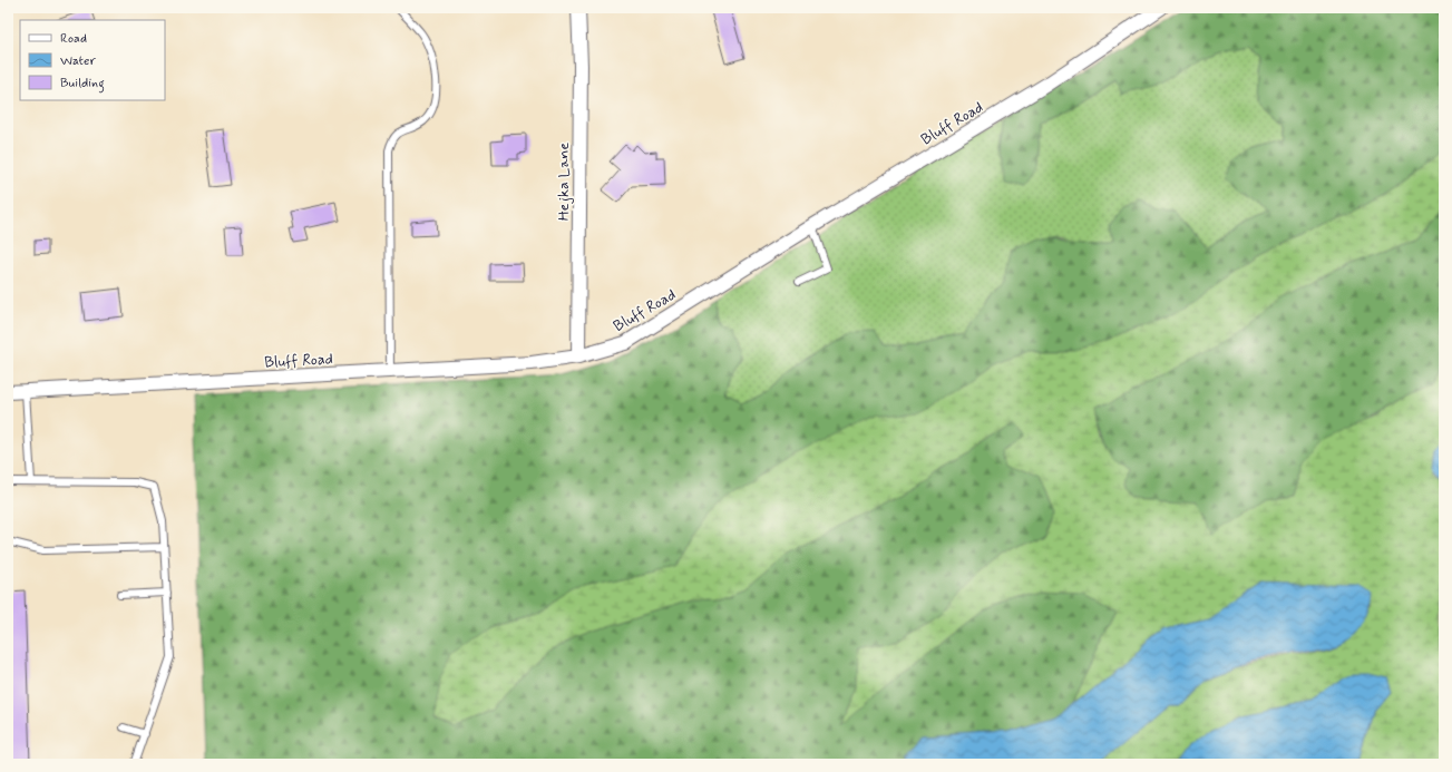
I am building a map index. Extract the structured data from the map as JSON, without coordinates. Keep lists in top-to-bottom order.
{
  "streets": {
    "street": ["Bluff Road", "Hejka Lane"]
  },
  "crossings": [
    ["Bluff Road", "Hejka Lane"]
  ],
  "legend": ["Road", "Water", "Building"]
}
